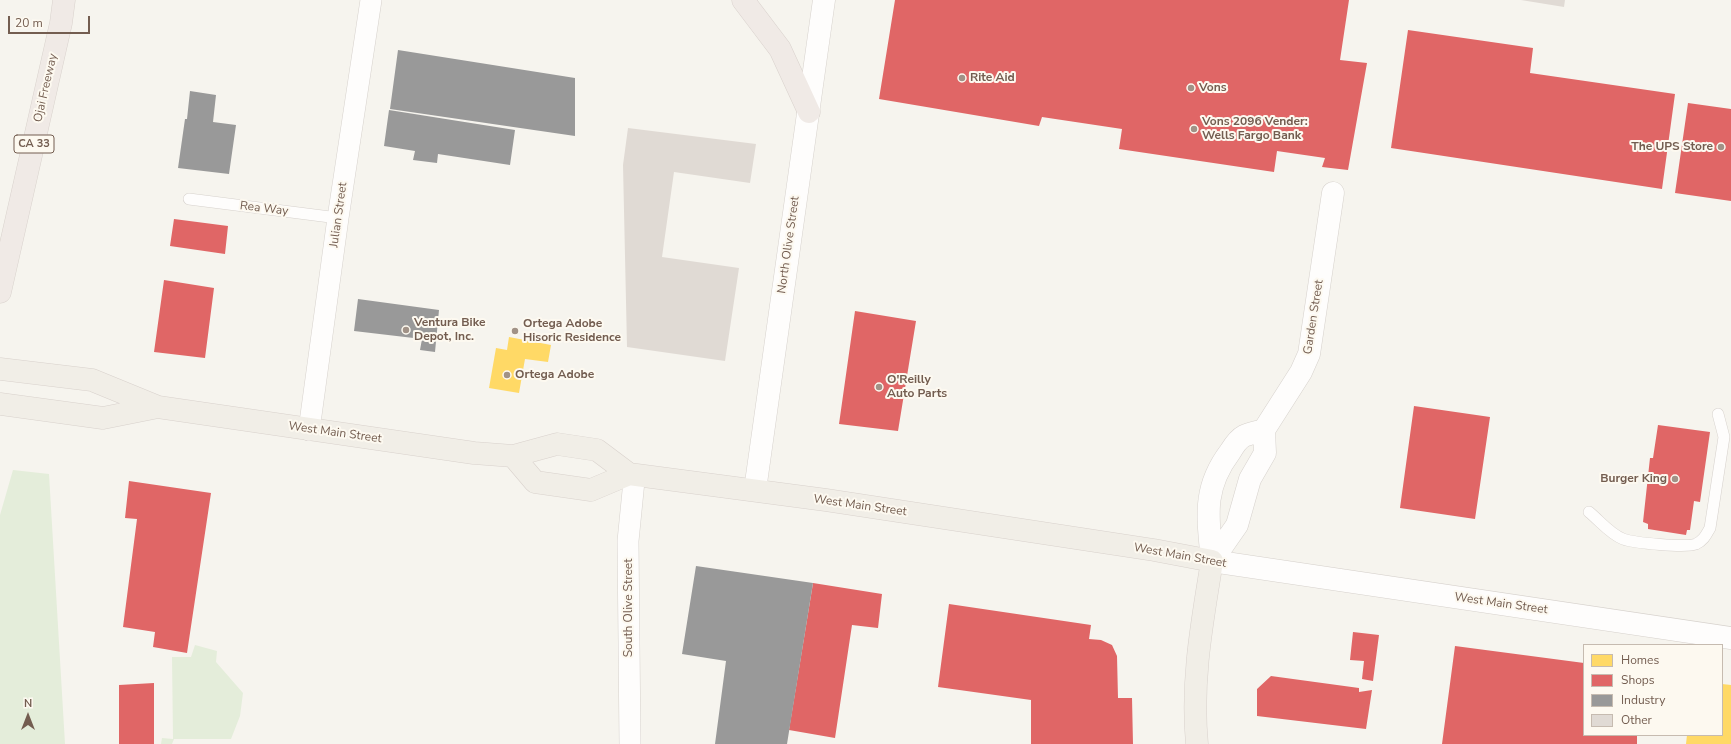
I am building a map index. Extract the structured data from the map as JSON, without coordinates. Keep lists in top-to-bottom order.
{
  "streets": {
    "highway": ["Ojai Freeway", "CA 33"],
    "main road": ["North Olive Street", "Garden Street", "West Main Street"],
    "street": ["Julian Street", "South Olive Street"],
    "lane": ["Rea Way"]
  },
  "crossings": [
    ["Rea Way", "Julian Street"],
    ["Julian Street", "West Main Street"],
    ["North Olive Street", "West Main Street"],
    ["West Main Street", "South Olive Street"]
  ],
  "places": [
    "Rite Aid",
    "Vons",
    "Vons 2096 Vender: Wells Fargo Bank",
    "The UPS Store",
    "Ventura Bike Depot, Inc.",
    "Ortega Adobe Hisoric Residence",
    "Ortega Adobe",
    "O'Reilly Auto Parts",
    "Burger King"
  ],
  "legend": [
    "Homes",
    "Shops",
    "Industry",
    "Other"
  ],
  "scale_bar": "20 m",
  "north": "top"
}
